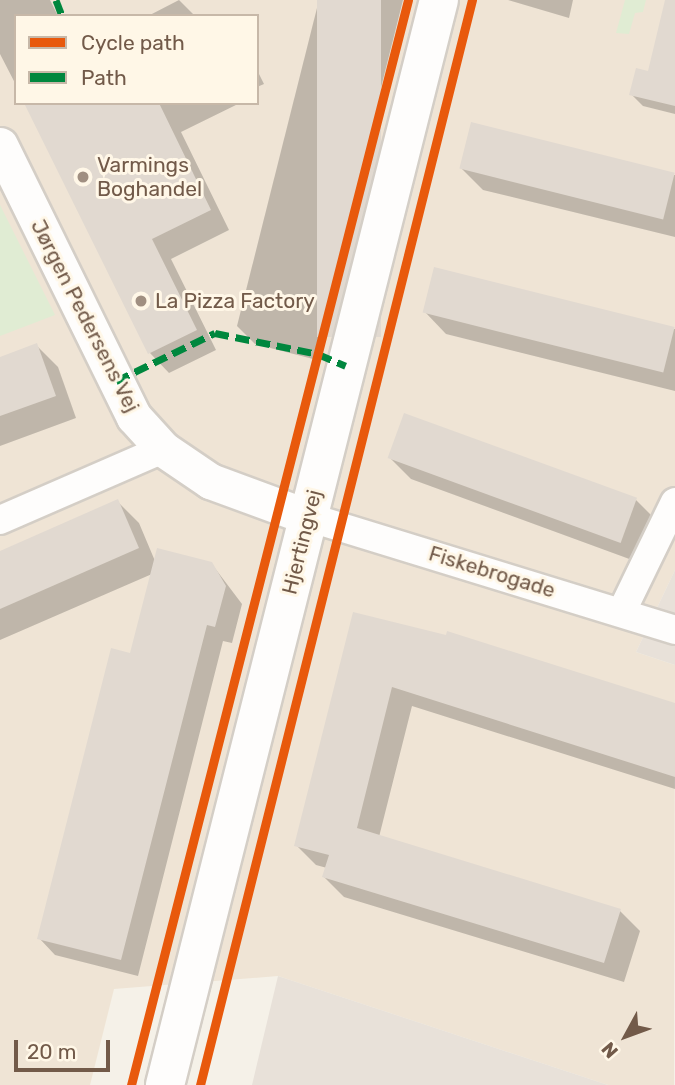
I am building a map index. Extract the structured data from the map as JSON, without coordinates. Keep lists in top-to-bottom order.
{
  "streets": {
    "main road": ["Hjertingvej"],
    "street": ["Jørgen Pedersens Vej", "Fiskebrogade"]
  },
  "crossings": [
    ["Jørgen Pedersens Vej", "Hjertingvej"],
    ["Jørgen Pedersens Vej", "Fiskebrogade"],
    ["Hjertingvej", "Fiskebrogade"]
  ],
  "places": ["Varmings Boghandel", "La Pizza Factory"],
  "legend": ["Cycle path", "Path"],
  "scale_bar": "20 m",
  "north": "bottom left"
}
